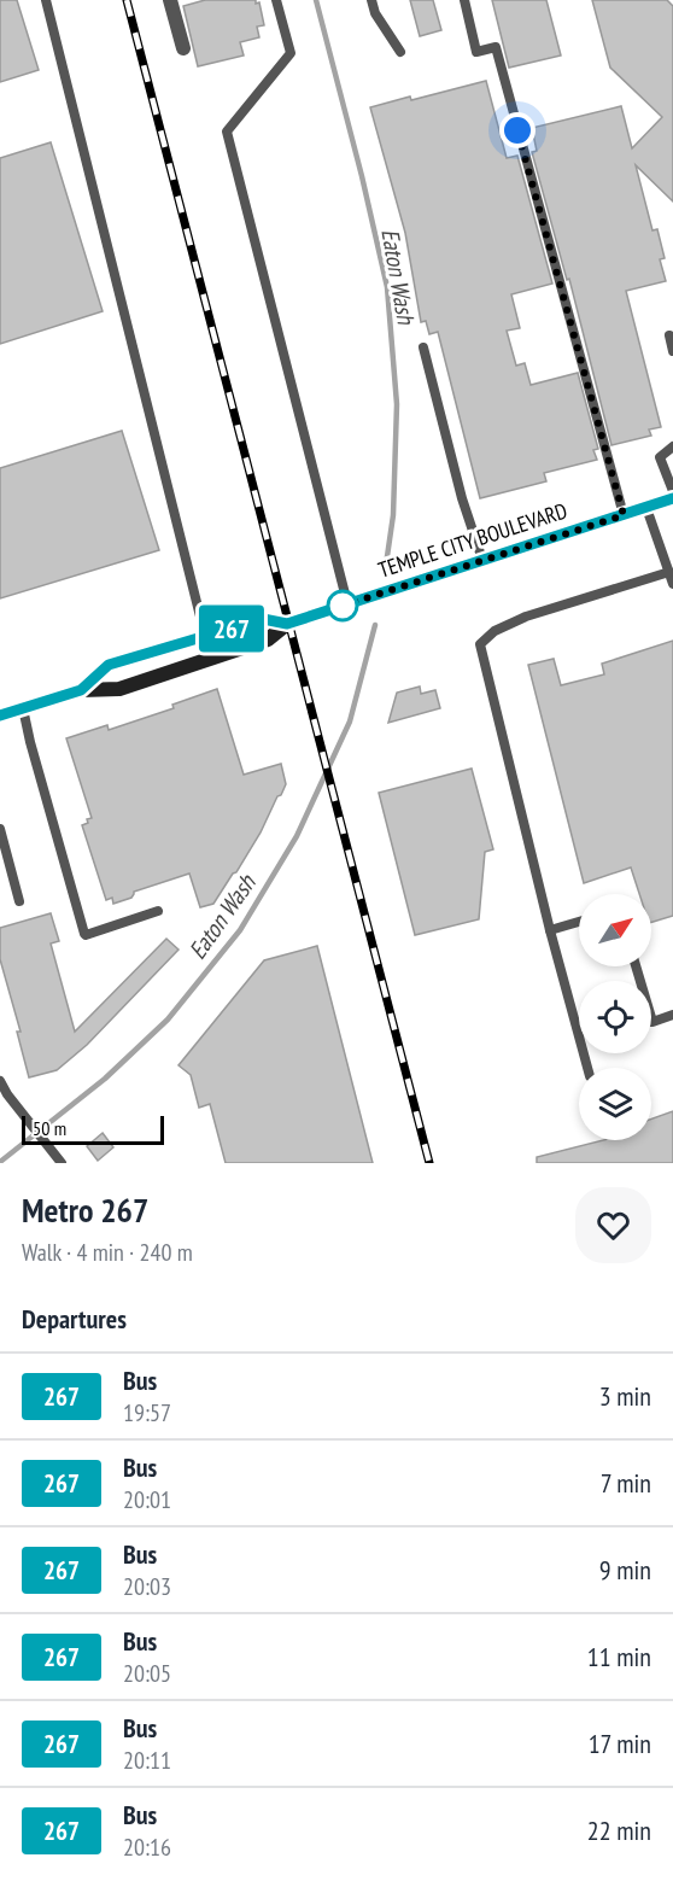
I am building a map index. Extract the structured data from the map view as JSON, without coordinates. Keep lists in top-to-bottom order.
{
  "streets": {
    "main road": ["TEMPLE CITY BOULEVARD"]
  },
  "water": ["Eaton Wash"],
  "lines": ["bus line 267"],
  "scale_bar": "50 m",
  "north": "top right",
  "page": {
    "on_map": "267",
    "scale": "50 m",
    "heading": [
      ["Metro 267", "Walk · 4 min · 240 m"],
      "Departures"
    ],
    "list": [
      {
        "mark": "267",
        "name": "Bus",
        "note": "19:57",
        "value": "3 min"
      },
      {
        "mark": "267",
        "name": "Bus",
        "note": "20:01",
        "value": "7 min"
      },
      {
        "mark": "267",
        "name": "Bus",
        "note": "20:03",
        "value": "9 min"
      },
      {
        "mark": "267",
        "name": "Bus",
        "note": "20:05",
        "value": "11 min"
      },
      {
        "mark": "267",
        "name": "Bus",
        "note": "20:11",
        "value": "17 min"
      },
      {
        "mark": "267",
        "name": "Bus",
        "note": "20:16",
        "value": "22 min"
      }
    ]
  }
}
